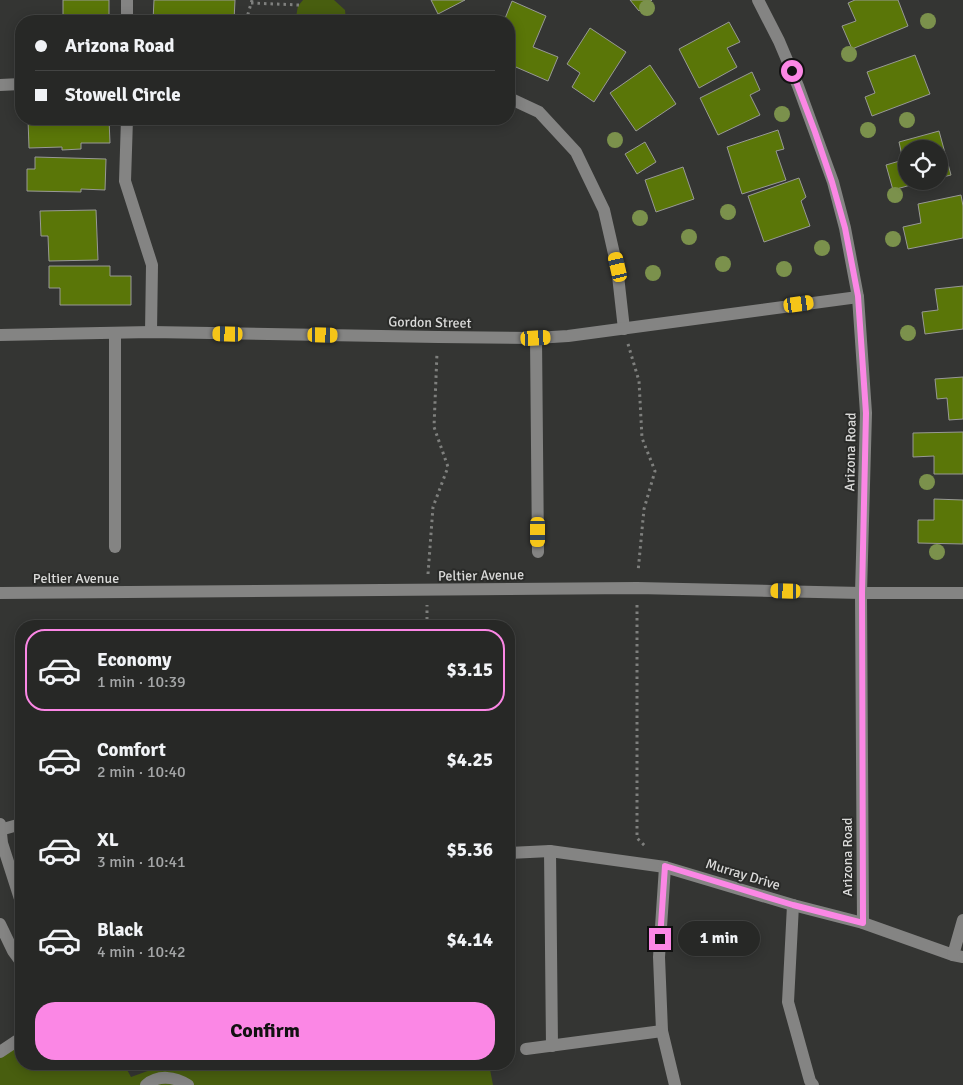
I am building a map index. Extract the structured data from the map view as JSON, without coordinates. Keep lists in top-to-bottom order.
{
  "streets": {
    "street": [
      "Gordon Street",
      "Arizona Road",
      "Peltier Avenue",
      "Murray Drive"
    ]
  },
  "crossings": [
    ["Gordon Street", "Arizona Road"],
    ["Arizona Road", "Peltier Avenue"],
    ["Arizona Road", "Murray Drive"]
  ],
  "page": {
    "banner": ["Arizona Road", "Stowell Circle"],
    "list": [
      {
        "name": "Economy",
        "note": "1 min · 10:39",
        "value": "$3.15"
      },
      {
        "name": "Comfort",
        "note": "2 min · 10:40",
        "value": "$4.25"
      },
      {
        "name": "XL",
        "note": "3 min · 10:41",
        "value": "$5.36"
      },
      {
        "name": "Black",
        "note": "4 min · 10:42",
        "value": "$4.14"
      }
    ],
    "bubble": "1 min",
    "buttons": "Confirm"
  }
}
